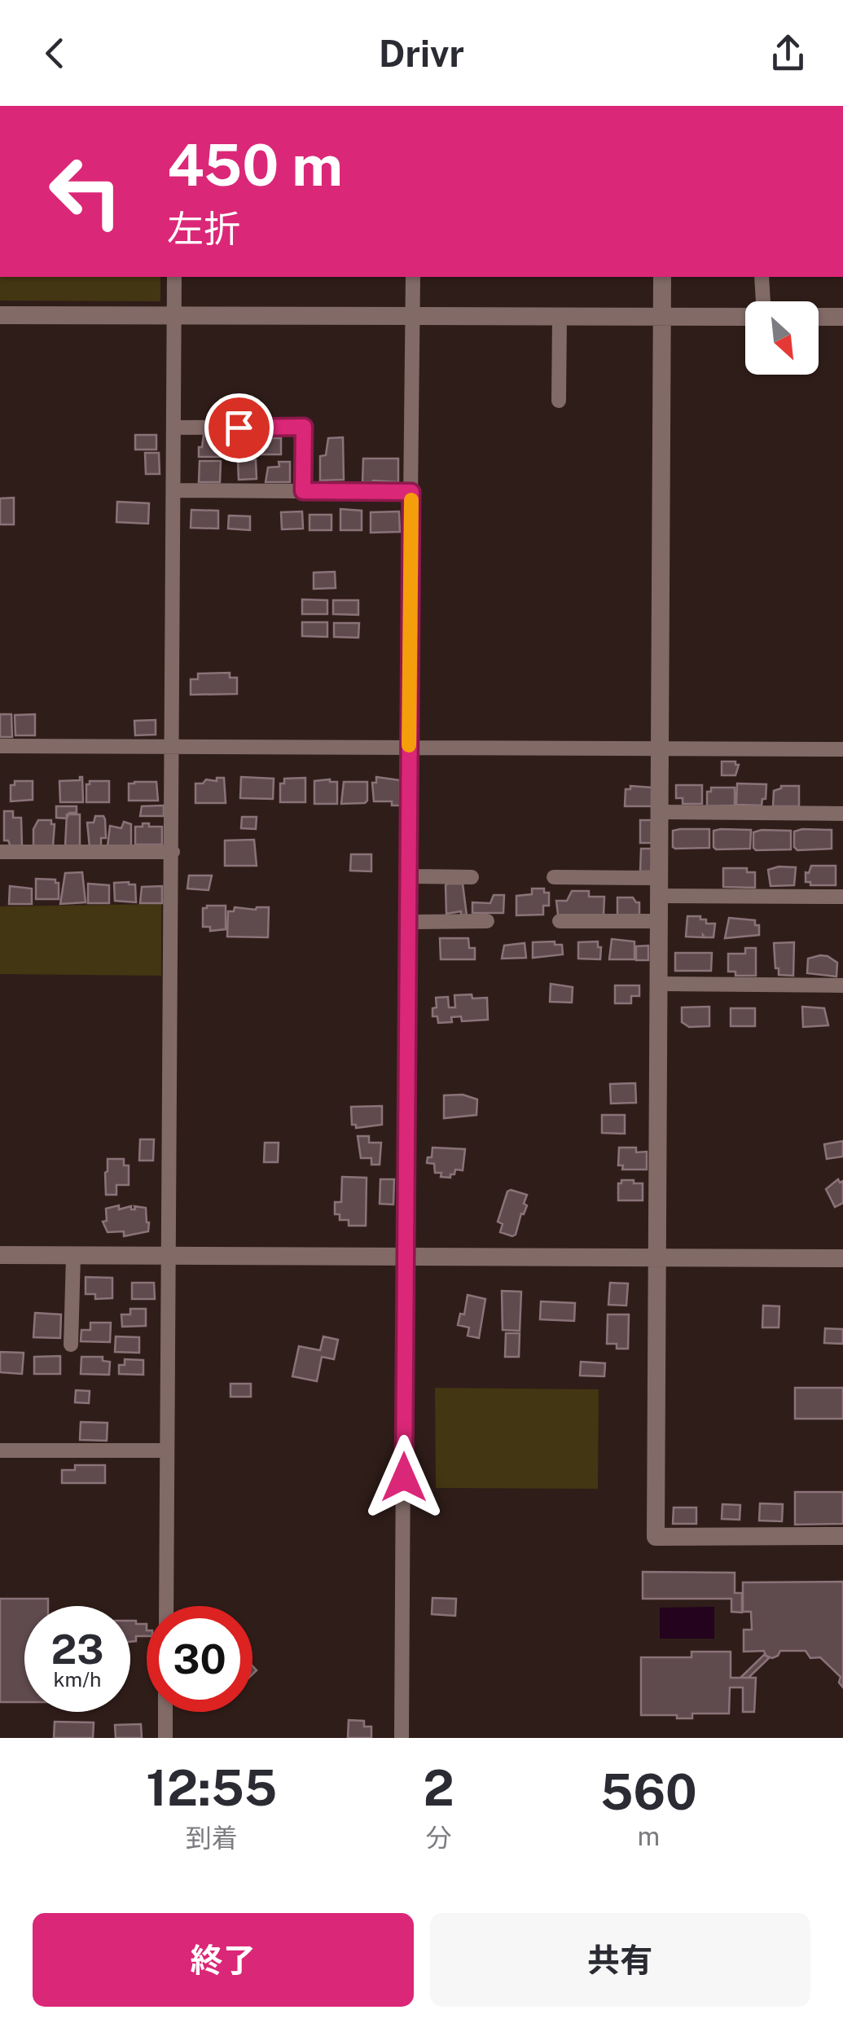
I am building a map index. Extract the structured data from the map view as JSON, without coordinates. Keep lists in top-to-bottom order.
{
  "north": "bottom right",
  "page": {
    "header": "Drivr",
    "turn": ["450 m", "左折"],
    "speed": "23 km/h",
    "limit": "30",
    "eta": [
      "12:55",
      "到着",
      "2",
      "分",
      "560",
      "m"
    ],
    "buttons": ["終了", "共有"]
  }
}
